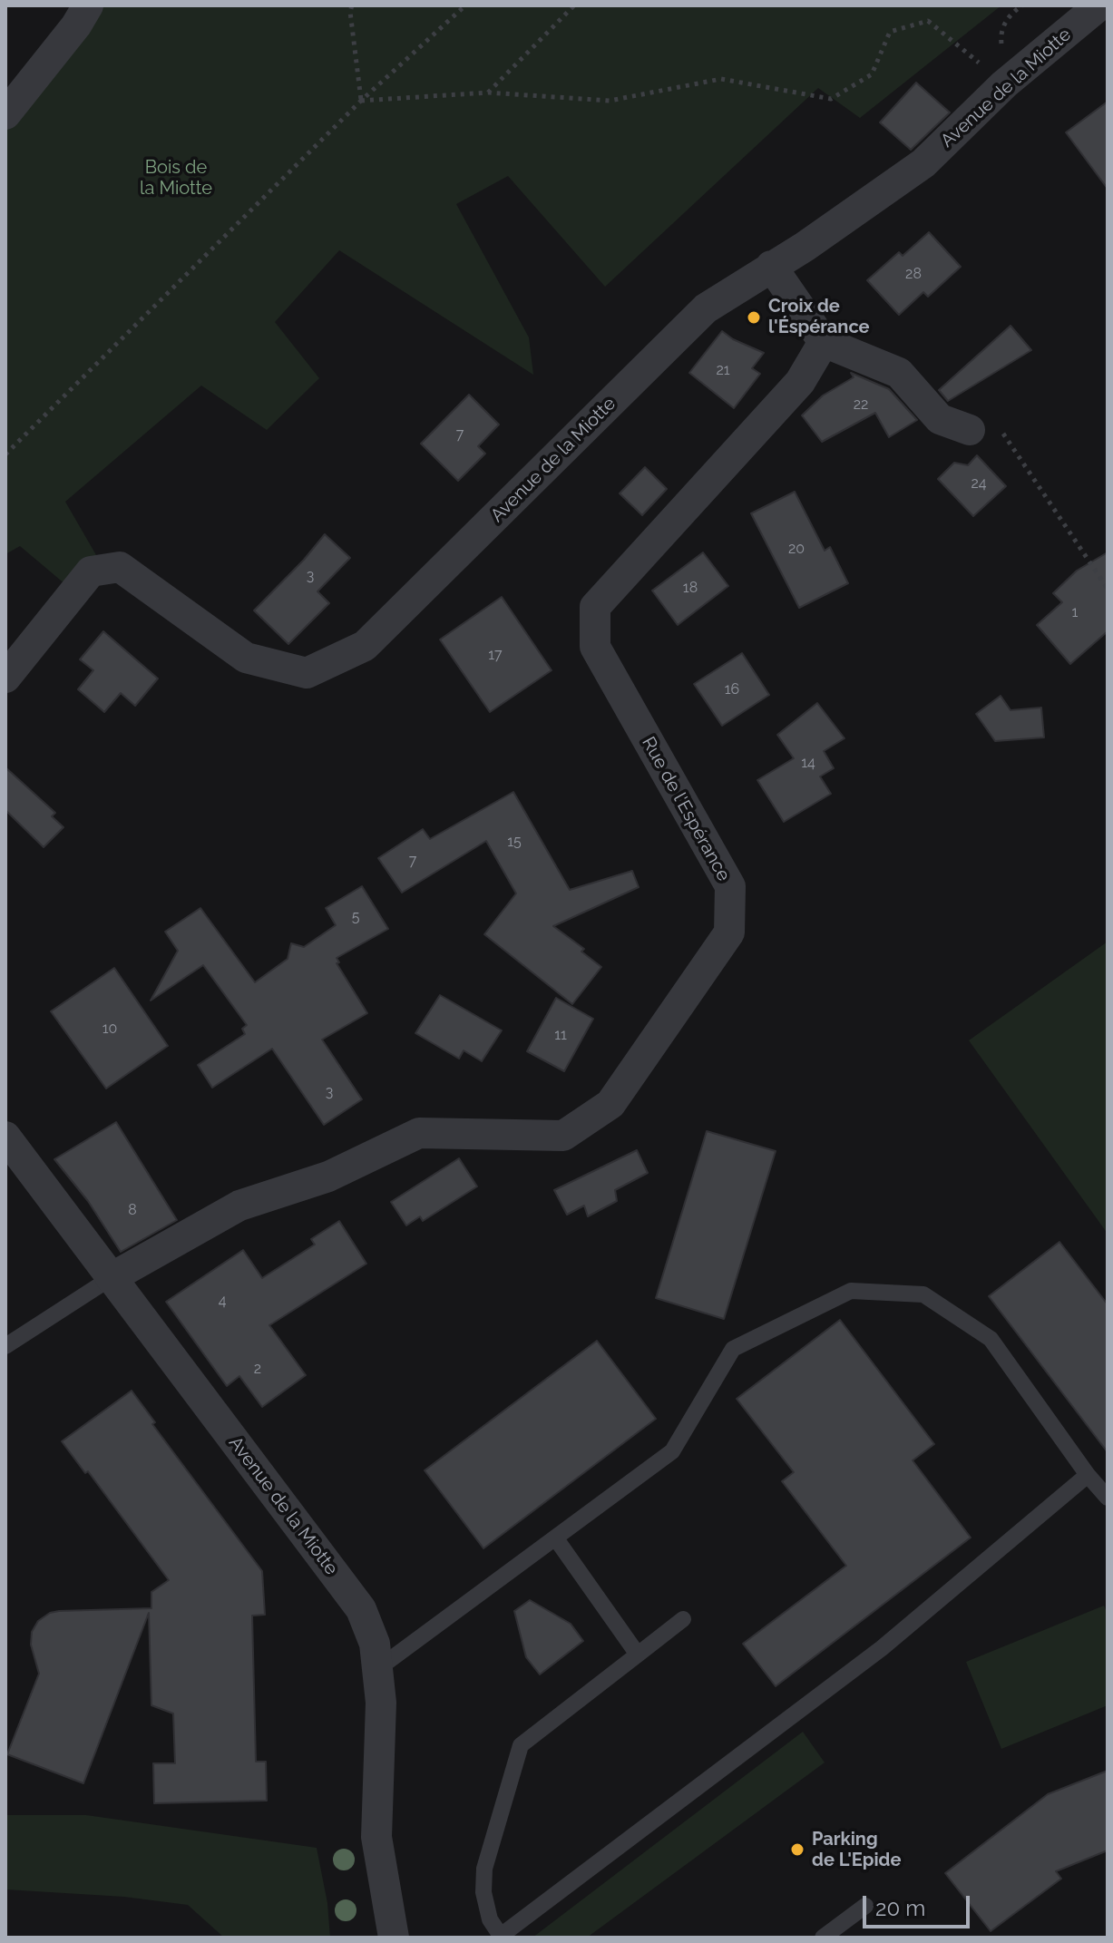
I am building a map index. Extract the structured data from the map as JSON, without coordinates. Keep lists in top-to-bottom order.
{
  "streets": {
    "street": ["Avenue de la Miotte", "Rue de l'Espérance"]
  },
  "crossings": [
    ["Avenue de la Miotte", "Rue de l'Espérance"]
  ],
  "parks": ["Bois de la Miotte"],
  "places": ["Croix de l'Éspérance", "Parking de L'Epide"],
  "house_numbers": [
    "28",
    "21",
    "22",
    "7",
    "24",
    "20",
    "3",
    "18",
    "1",
    "17",
    "16",
    "14",
    "15",
    "7",
    "5",
    "10",
    "11",
    "3",
    "8",
    "4",
    "2"
  ],
  "scale_bar": "20 m"
}
